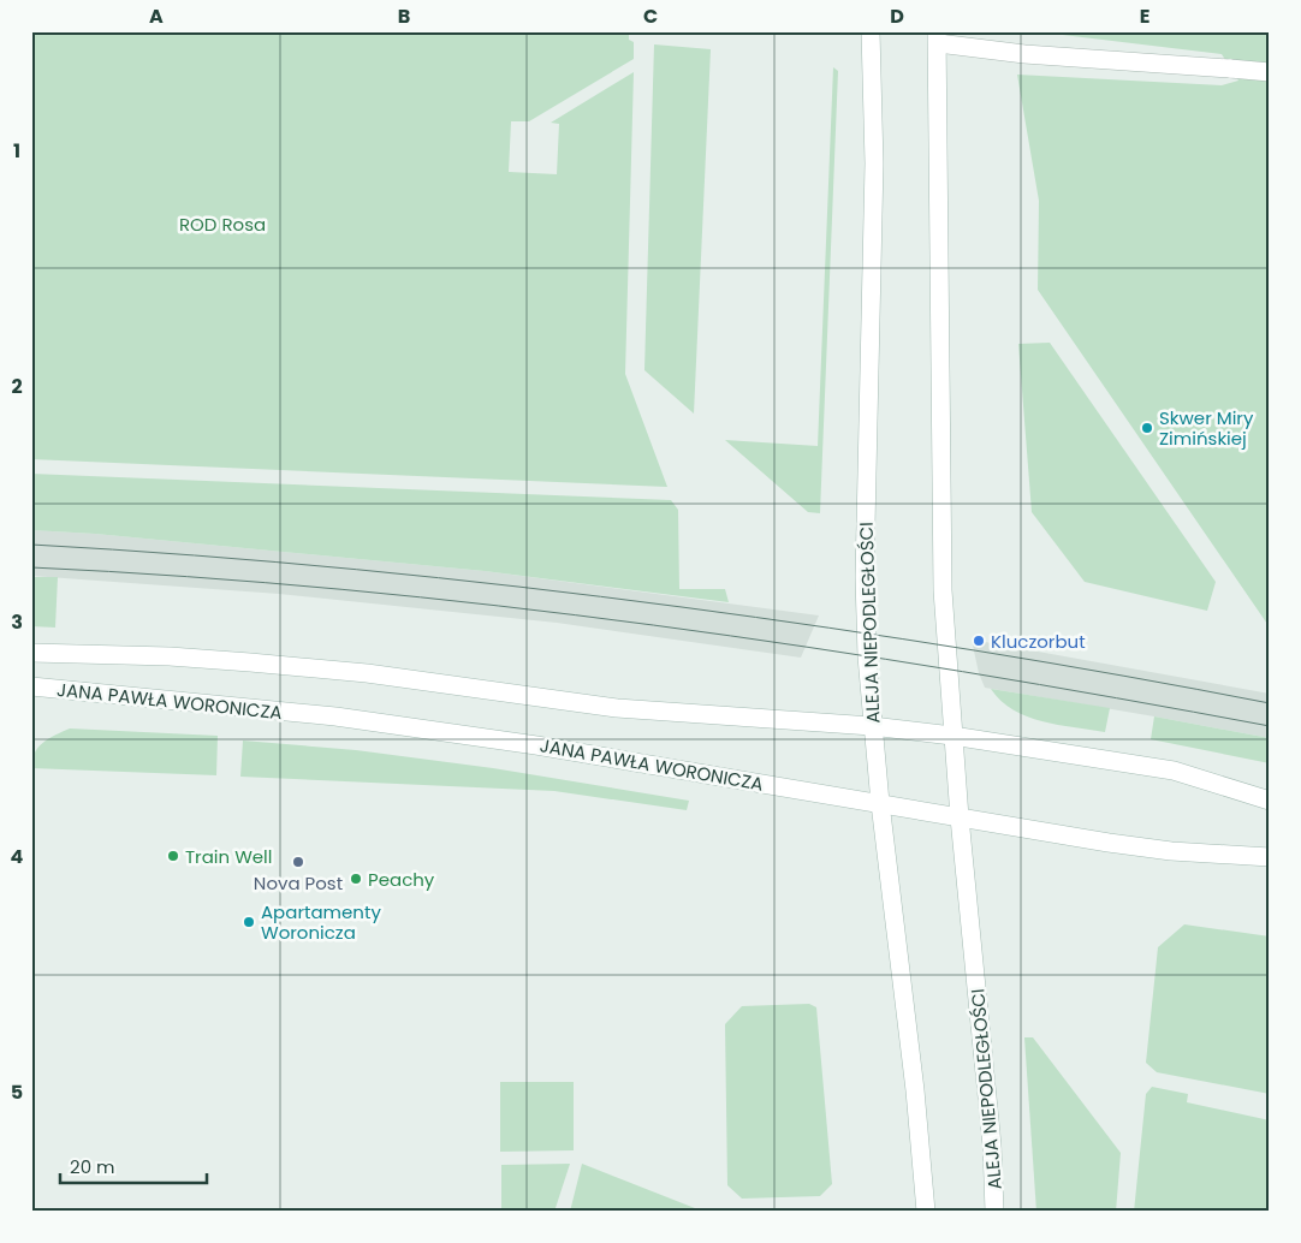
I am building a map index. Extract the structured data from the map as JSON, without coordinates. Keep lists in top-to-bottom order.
{
  "streets": {
    "street": ["ALEJA NIEPODLEGŁOŚCI", "JANA PAWŁA WORONICZA"]
  },
  "crossings": [
    ["ALEJA NIEPODLEGŁOŚCI", "JANA PAWŁA WORONICZA"]
  ],
  "parks": ["ROD Rosa"],
  "places": [
    "Skwer Miry Zimińskiej",
    "Kluczorbut",
    "Train Well",
    "Nova Post",
    "Peachy",
    "Apartamenty Woronicza"
  ],
  "scale_bar": "20 m",
  "grid": {
    "columns": [
      "A",
      "B",
      "C",
      "D",
      "E"
    ],
    "rows": [
      "1",
      "2",
      "3",
      "4",
      "5"
    ]
  }
}
